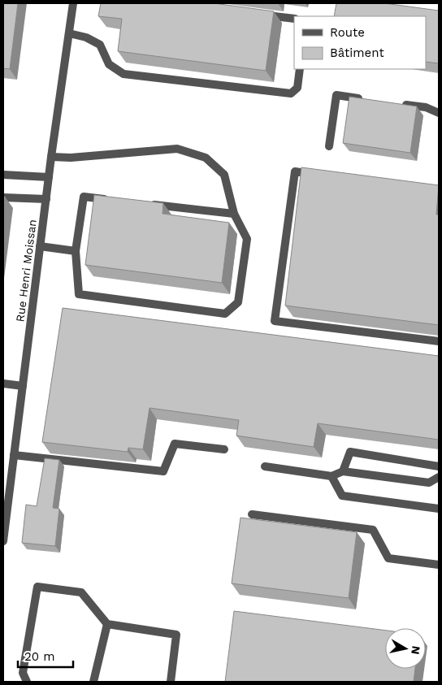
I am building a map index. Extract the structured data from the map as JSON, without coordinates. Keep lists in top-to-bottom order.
{
  "streets": {
    "street": ["Rue Henri Moissan"]
  },
  "legend": ["Route", "Bâtiment"],
  "scale_bar": "20 m",
  "north": "right"
}
